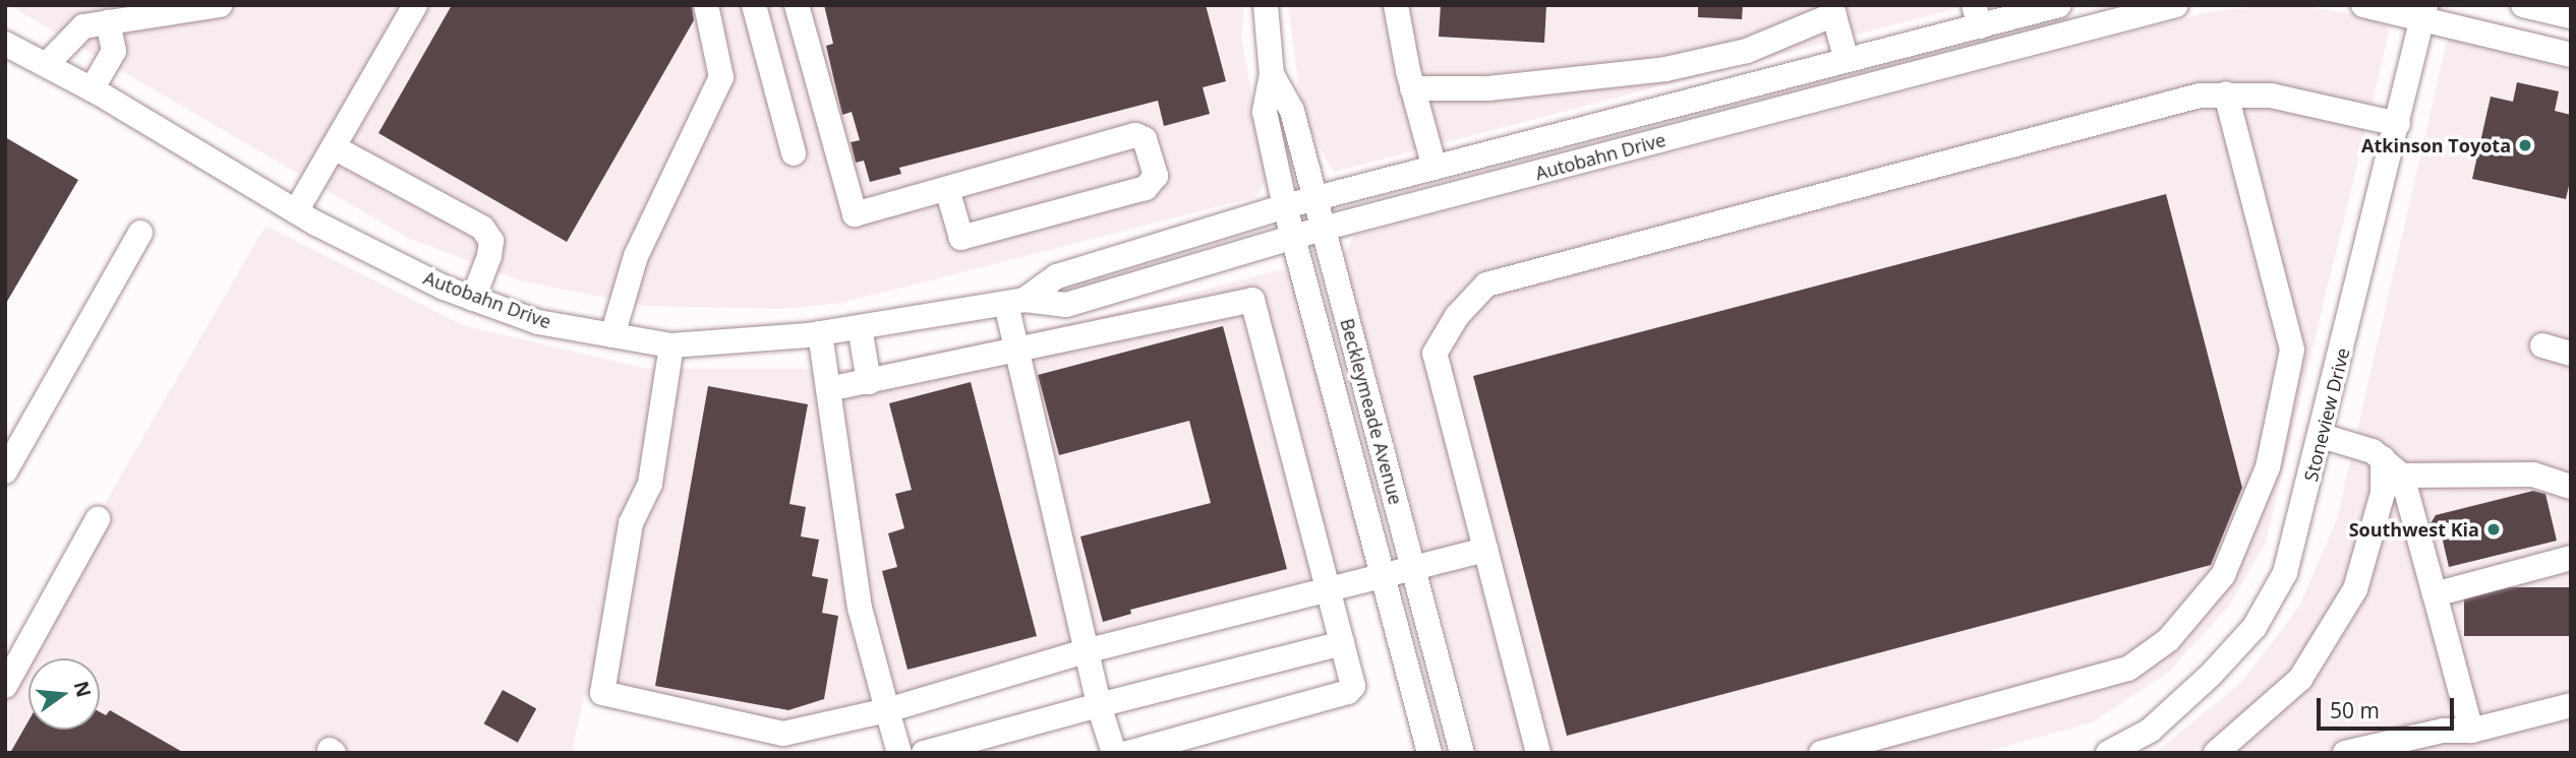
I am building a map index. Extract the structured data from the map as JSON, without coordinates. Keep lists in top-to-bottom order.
{
  "streets": {
    "street": ["Autobahn Drive", "Beckleymeade Avenue", "Stoneview Drive"]
  },
  "crossings": [
    ["Autobahn Drive", "Beckleymeade Avenue"]
  ],
  "places": ["Atkinson Toyota", "Southwest Kia"],
  "scale_bar": "50 m",
  "north": "right"
}
